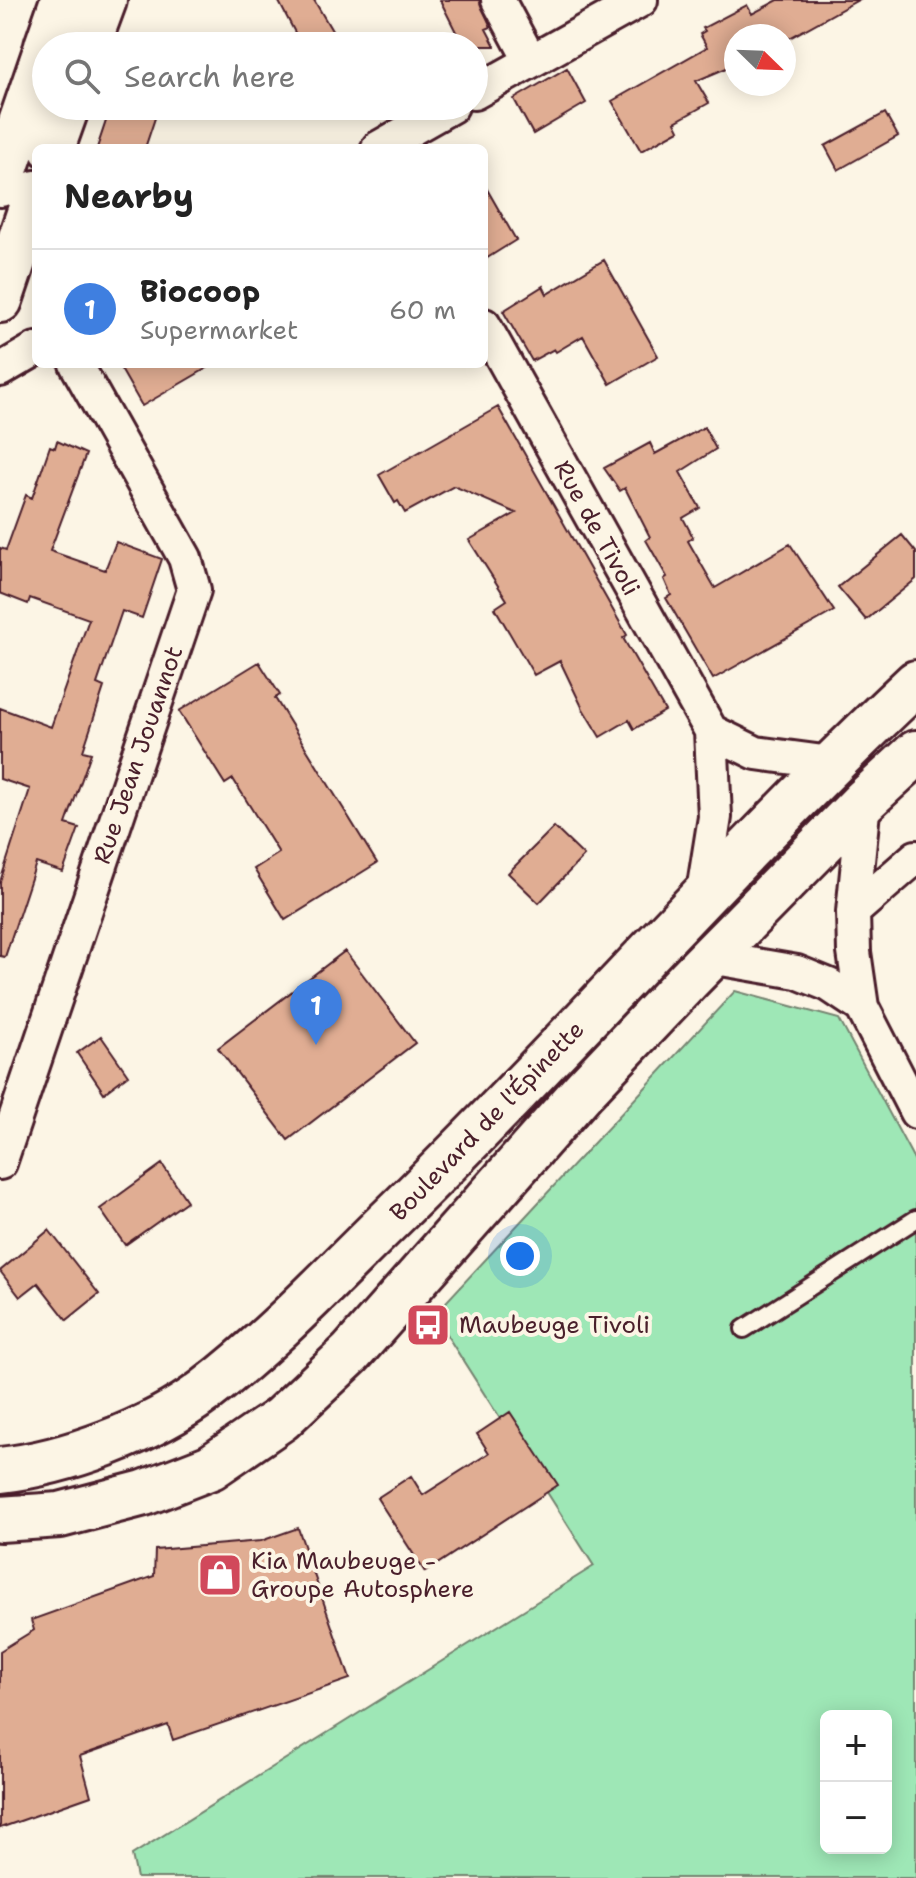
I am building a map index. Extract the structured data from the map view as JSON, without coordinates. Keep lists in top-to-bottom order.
{
  "streets": {
    "street": ["Rue de Tivoli", "Rue Jean Jouannot", "Boulevard de l'Épinette"]
  },
  "crossings": [
    ["Rue de Tivoli", "Boulevard de l'Épinette"]
  ],
  "places": {
    "bus stop": ["Maubeuge Tivoli"],
    "shop": ["Kia Maubeuge - Groupe Autosphere"]
  },
  "north": "bottom right",
  "page": {
    "search": "Search here",
    "heading": "Nearby",
    "list": [
      {
        "mark": "1",
        "name": "Biocoop",
        "note": "Supermarket",
        "value": "60 m"
      }
    ],
    "pins": "1",
    "map_buttons": ["+", "−"]
  }
}
